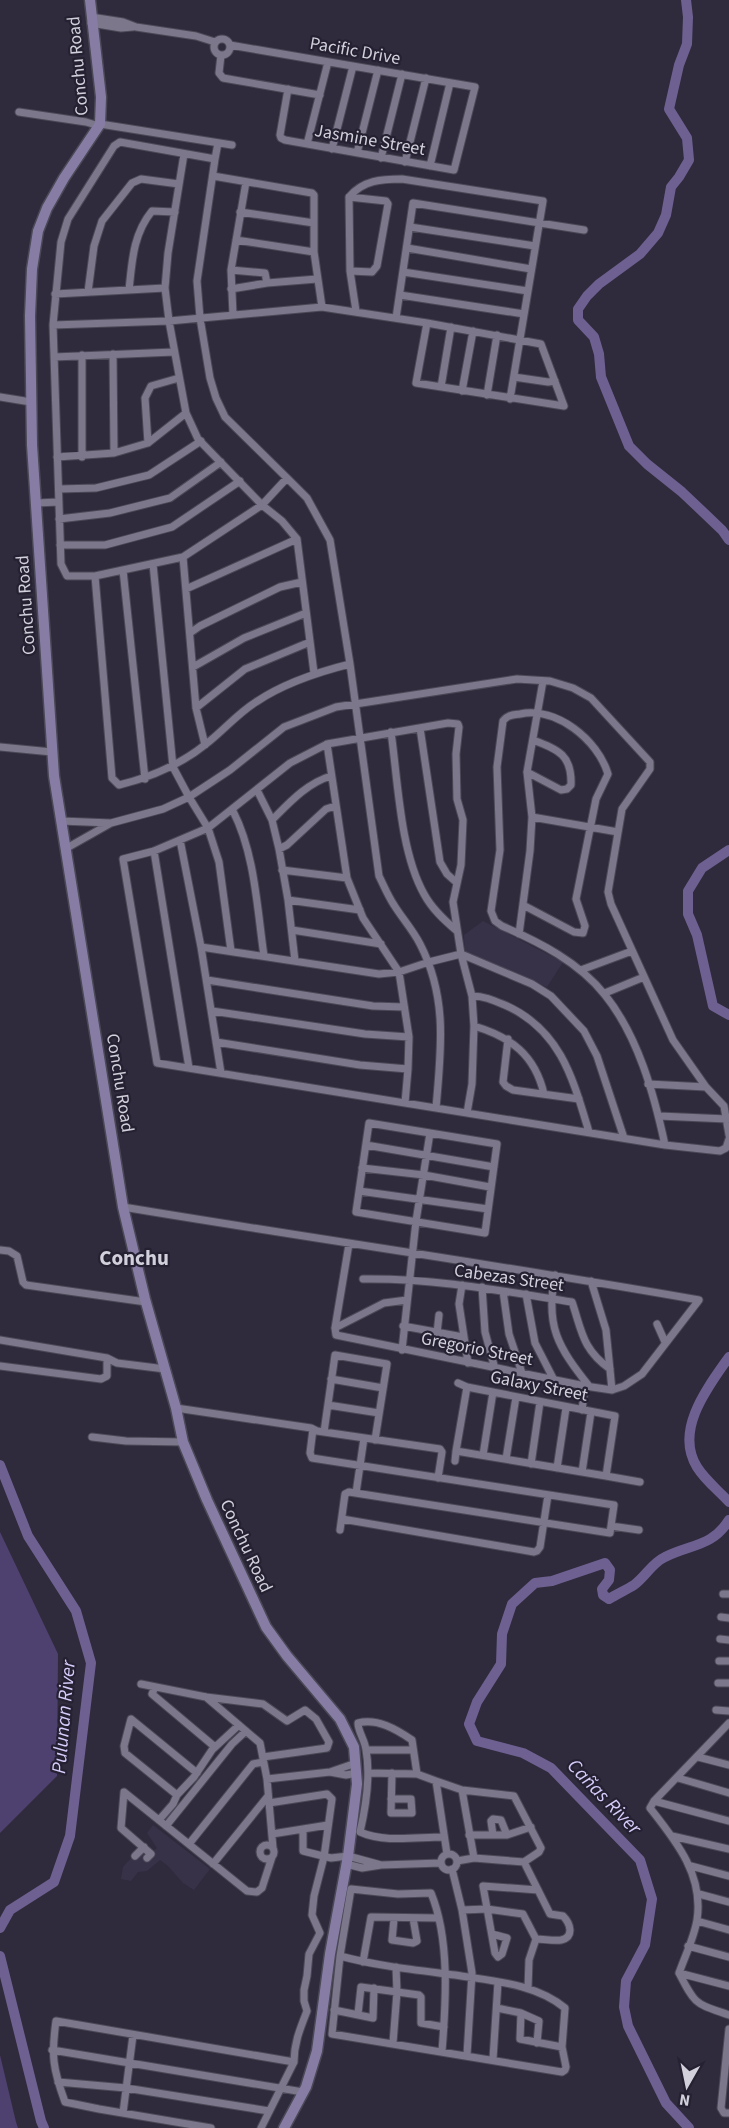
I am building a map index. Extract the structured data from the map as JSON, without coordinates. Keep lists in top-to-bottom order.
{
  "streets": {
    "main road": ["Conchu Road"],
    "street": [
      "Pacific Drive",
      "Jasmine Street",
      "Cabezas Street",
      "Gregorio Street",
      "Galaxy Street"
    ]
  },
  "crossings": [
    ["Pacific Drive", "Jasmine Street"]
  ],
  "districts": ["Conchu"],
  "water": ["Pulunan River", "Cañas River"],
  "north": "bottom"
}
